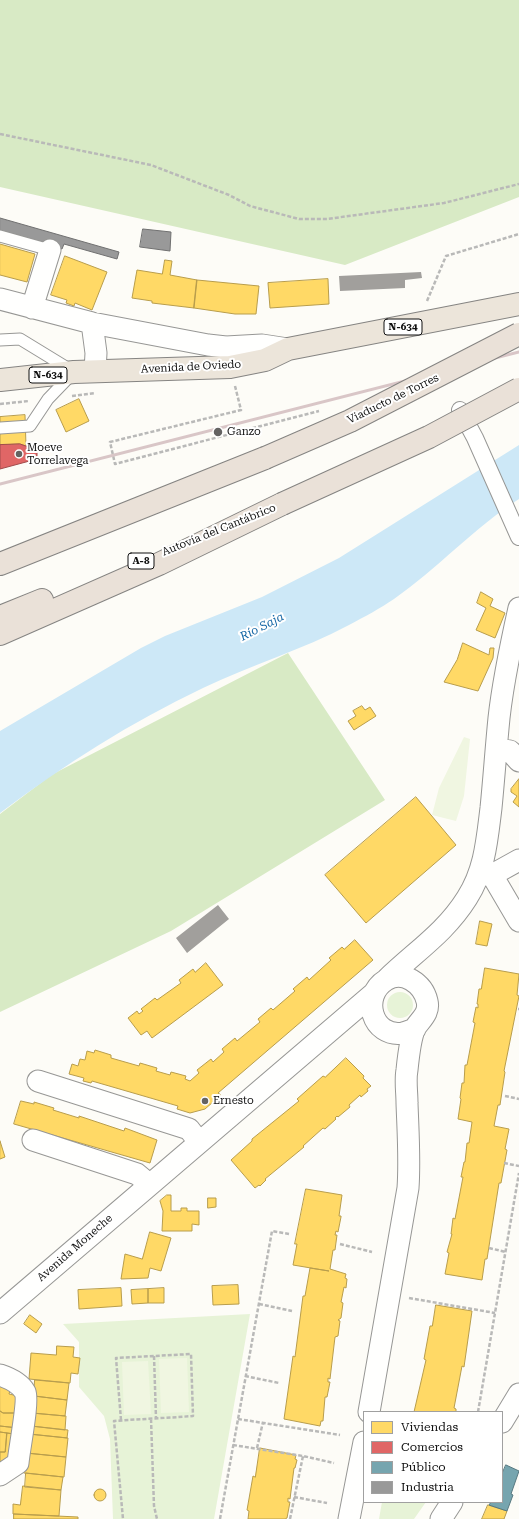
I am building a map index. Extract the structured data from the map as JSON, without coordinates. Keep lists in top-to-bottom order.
{
  "streets": {
    "highway": [
      "N-634",
      "Avenida de Oviedo",
      "Viaducto de Torres",
      "Autovía del Cantábrico",
      "A-8"
    ],
    "street": ["Avenida Moneche"]
  },
  "crossings": [
    ["Autovía del Cantábrico", "A-8"]
  ],
  "water": ["Río Saja"],
  "places": ["Ganzo", "Moeve Torrelavega", "Ernesto"],
  "legend": [
    "Viviendas",
    "Comercios",
    "Público",
    "Industria"
  ]
}
